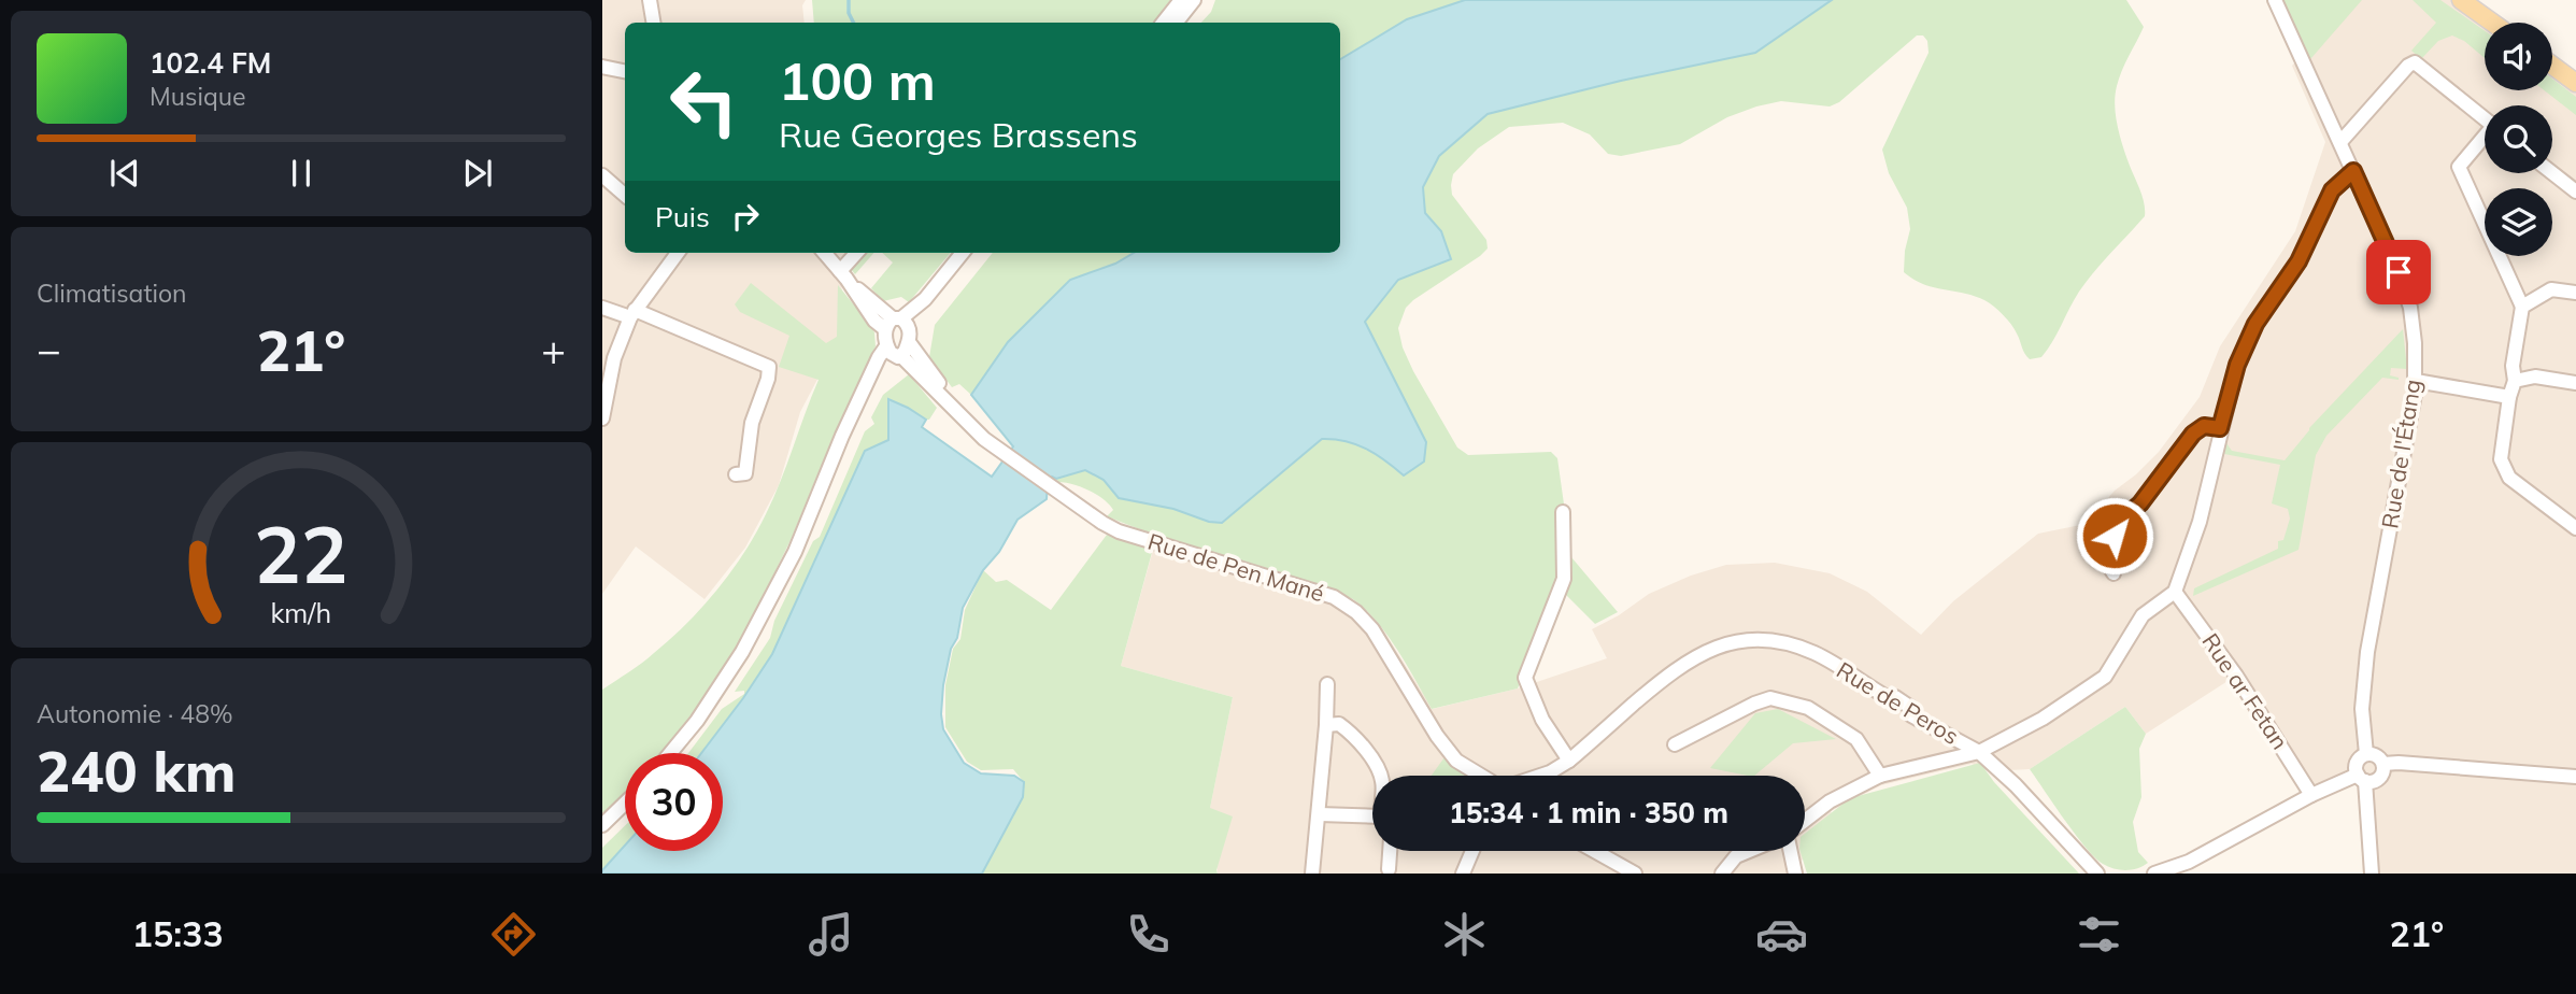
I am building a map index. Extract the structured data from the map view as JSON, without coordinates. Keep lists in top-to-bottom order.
{
  "streets": {
    "street": [
      "Rue de l'Étang",
      "Rue de Pen Mané",
      "Rue ar Fetan",
      "Rue de Peros"
    ]
  },
  "page": {
    "turn": ["100 m", "Rue Georges Brassens"],
    "song": ["102.4 FM", "Musique"],
    "then": "Puis",
    "tile": [
      "Climatisation",
      ["Autonomie · 48%", "240 km"]
    ],
    "heat": ["−", "21°", "+"],
    "limit": "30",
    "trip": "15:34 · 1 min · 350 m",
    "tabs": ["15:33", "21°"],
    "gauge": ["22", "km/h"]
  }
}
